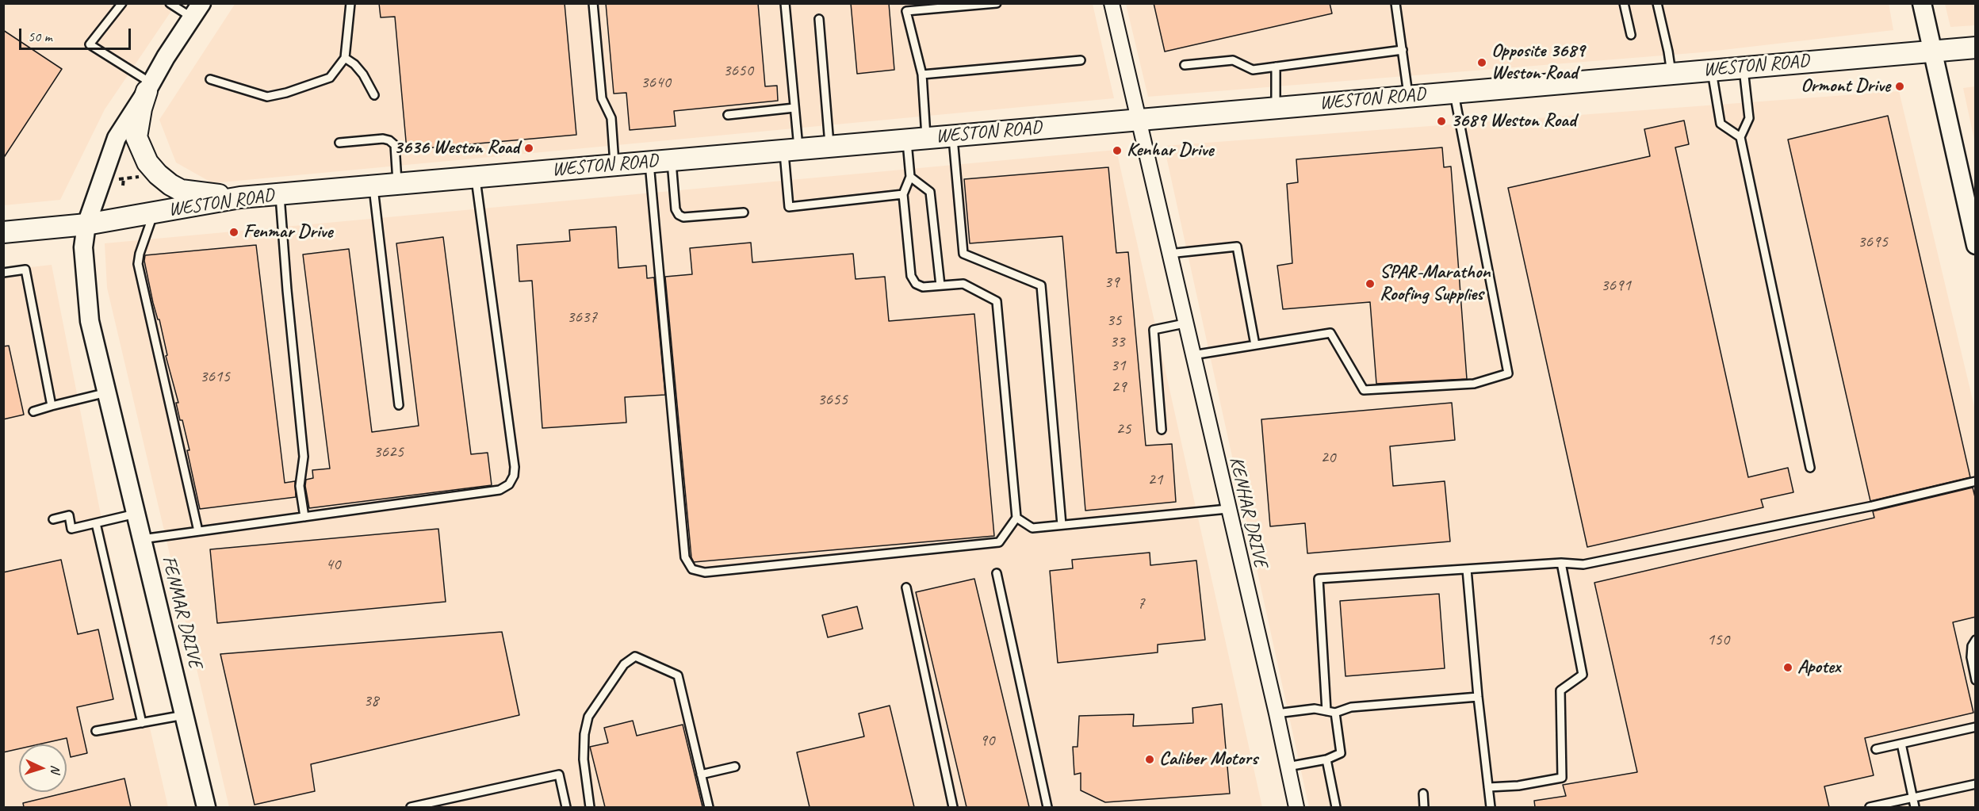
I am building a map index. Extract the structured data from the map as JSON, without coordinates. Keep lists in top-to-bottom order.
{
  "streets": {
    "main road": ["WESTON ROAD"],
    "street": ["KENHAR DRIVE", "FENMAR DRIVE"]
  },
  "crossings": [
    ["WESTON ROAD", "KENHAR DRIVE"],
    ["WESTON ROAD", "FENMAR DRIVE"]
  ],
  "places": [
    "Opposite 3689 Weston Road",
    "Ormont Drive",
    "3689 Weston Road",
    "3636 Weston Road",
    "Kenhar Drive",
    "Fenmar Drive",
    "SPAR-Marathon Roofing Supplies",
    "Apotex",
    "Caliber Motors"
  ],
  "house_numbers": [
    "3650",
    "3640",
    "3695",
    "39",
    "3691",
    "3637",
    "35",
    "33",
    "31",
    "3615",
    "29",
    "3655",
    "25",
    "3625",
    "20",
    "21",
    "40",
    "7",
    "150",
    "38",
    "90"
  ],
  "scale_bar": "50 m",
  "north": "right"
}
